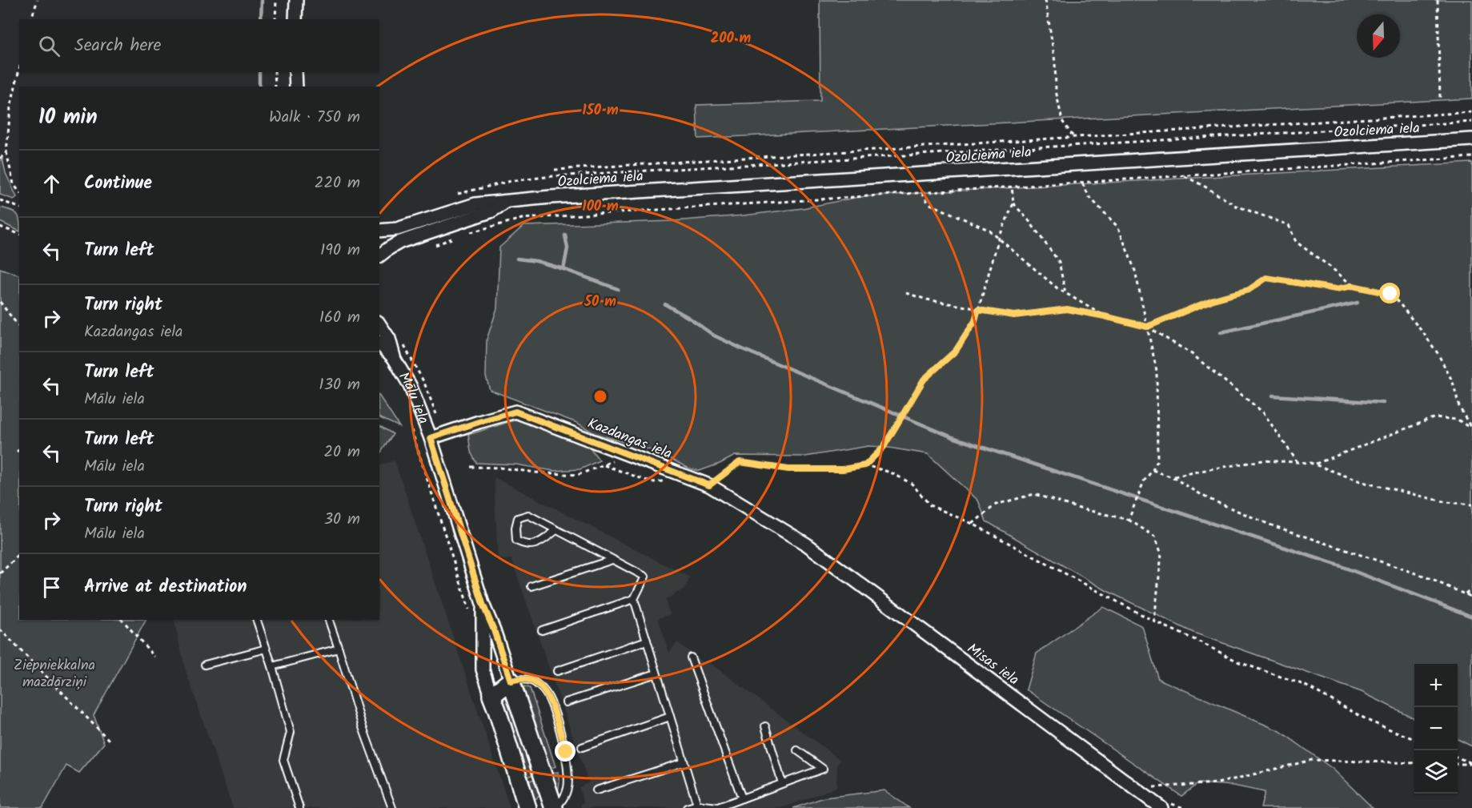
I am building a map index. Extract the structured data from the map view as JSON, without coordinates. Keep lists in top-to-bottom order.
{
  "streets": {
    "street": [
      "Ozolciema iela",
      "Mālu iela",
      "Kazdangas iela",
      "Misas iela"
    ]
  },
  "crossings": [
    ["Mālu iela", "Kazdangas iela"],
    ["Kazdangas iela", "Misas iela"]
  ],
  "parks": ["Ziepniekkalna mazdārziņi"],
  "north": "bottom",
  "page": {
    "search": "Search here",
    "heading": ["10 min", "Walk · 750 m"],
    "list": [
      ["Continue", "220 m"],
      ["Turn left", "190 m"],
      ["Turn right", "Kazdangas iela", "160 m"],
      ["Turn left", "Mālu iela", "130 m"],
      ["Turn left", "Mālu iela", "20 m"],
      ["Turn right", "Mālu iela", "30 m"],
      "Arrive at destination"
    ],
    "map_buttons": ["+", "−"]
  },
  "rings": [
    "200 m",
    "150 m",
    "100 m",
    "50 m"
  ]
}
